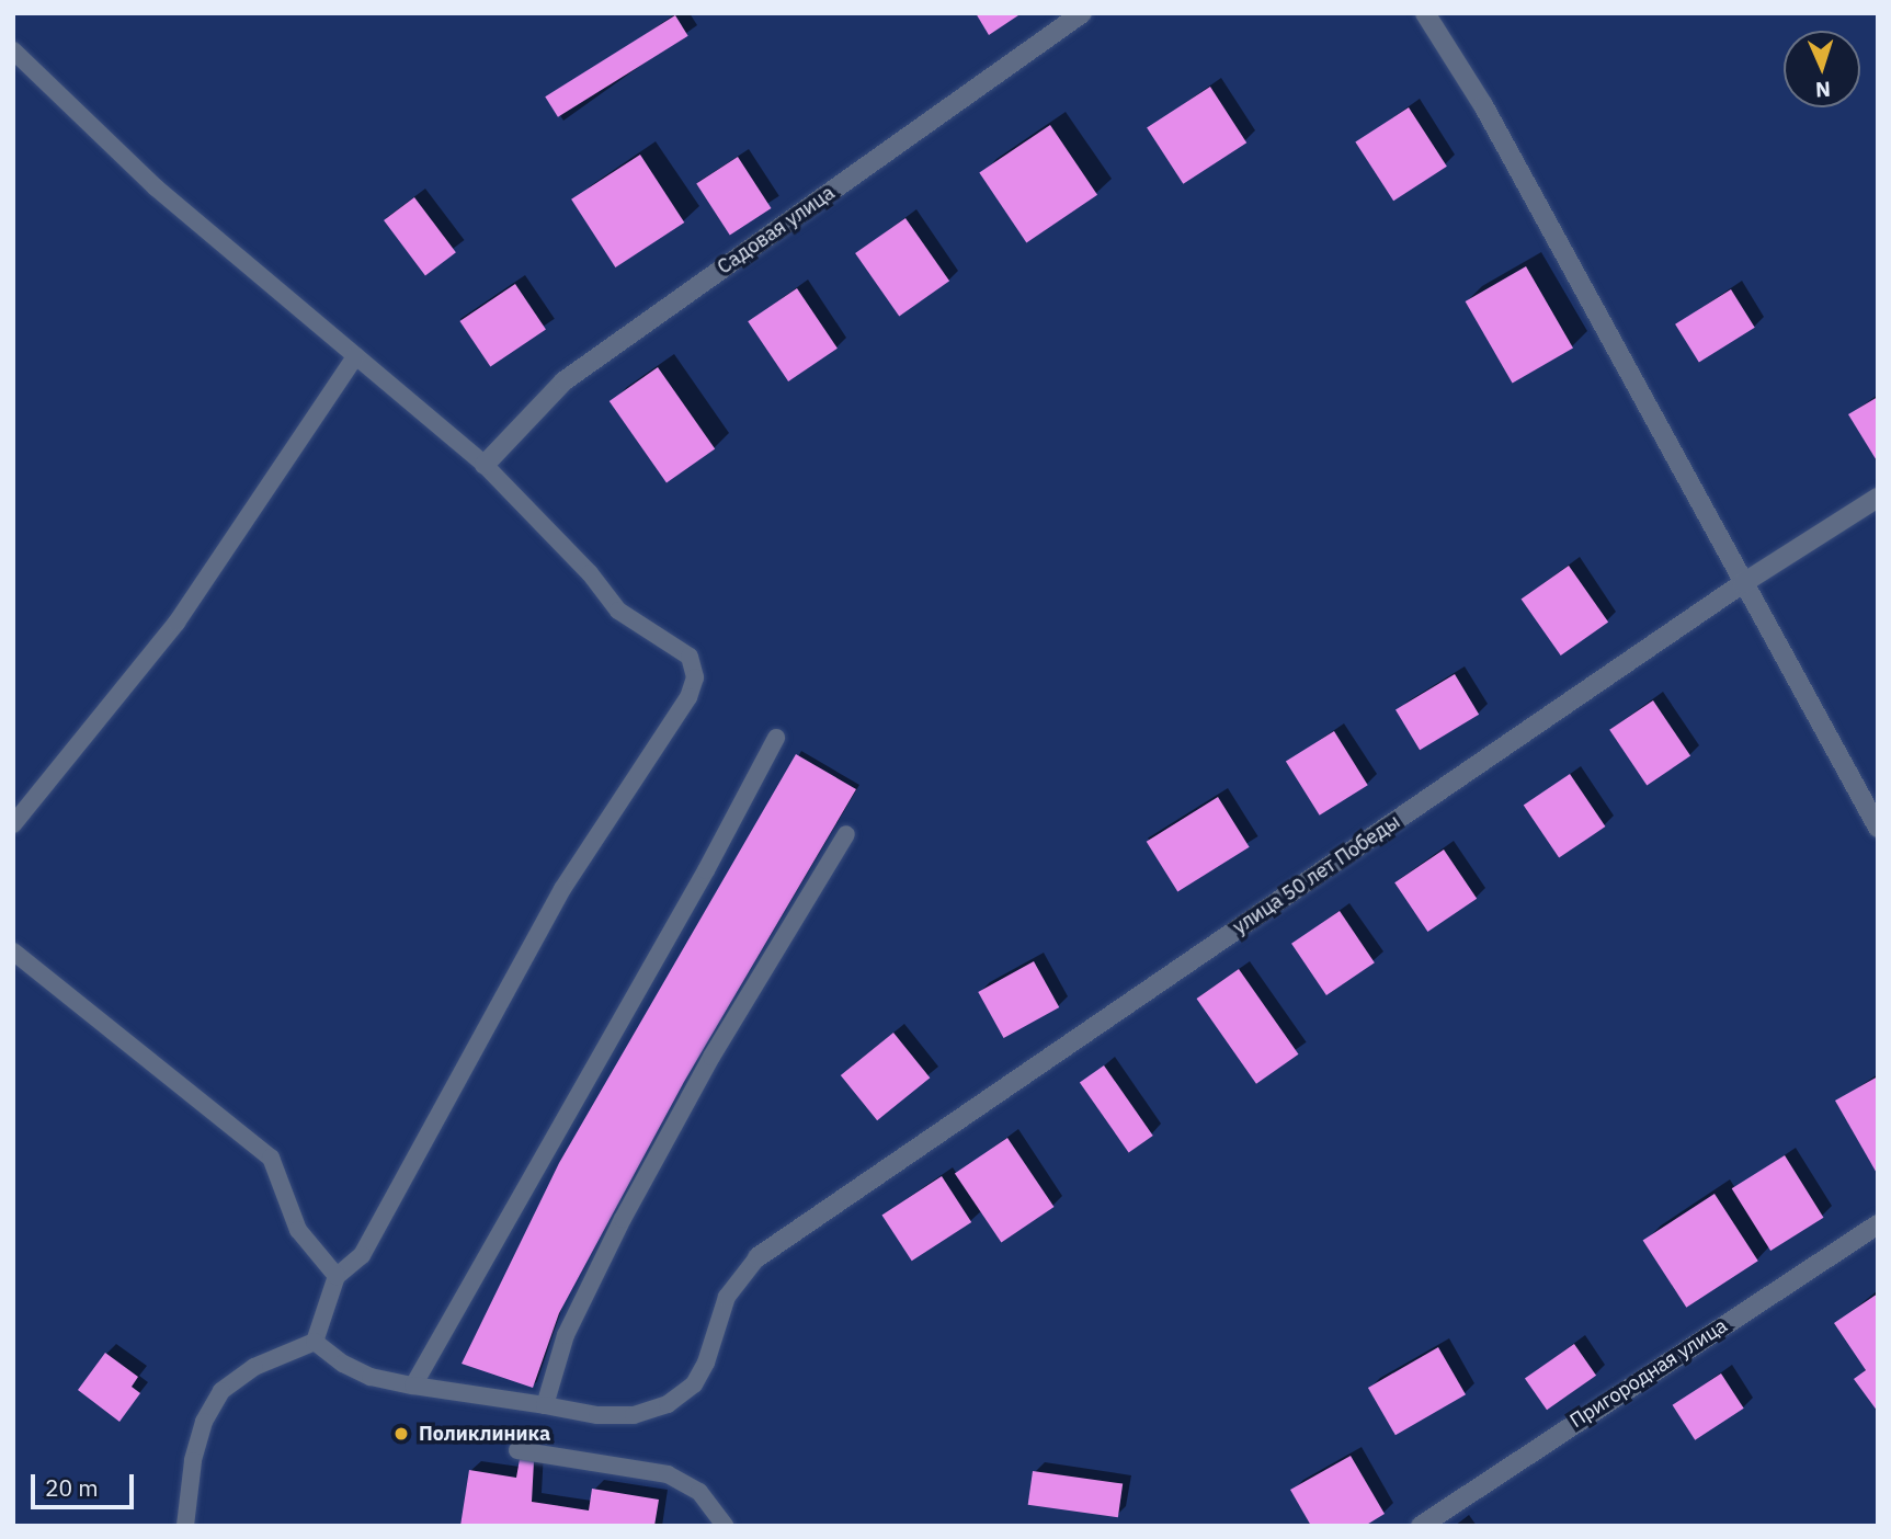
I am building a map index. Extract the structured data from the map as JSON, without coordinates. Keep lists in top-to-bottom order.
{
  "streets": {
    "street": ["Садовая улица", "улица 50 лет Победы", "Пригородная улица"]
  },
  "places": ["Поликлиника"],
  "scale_bar": "20 m",
  "north": "bottom"
}
